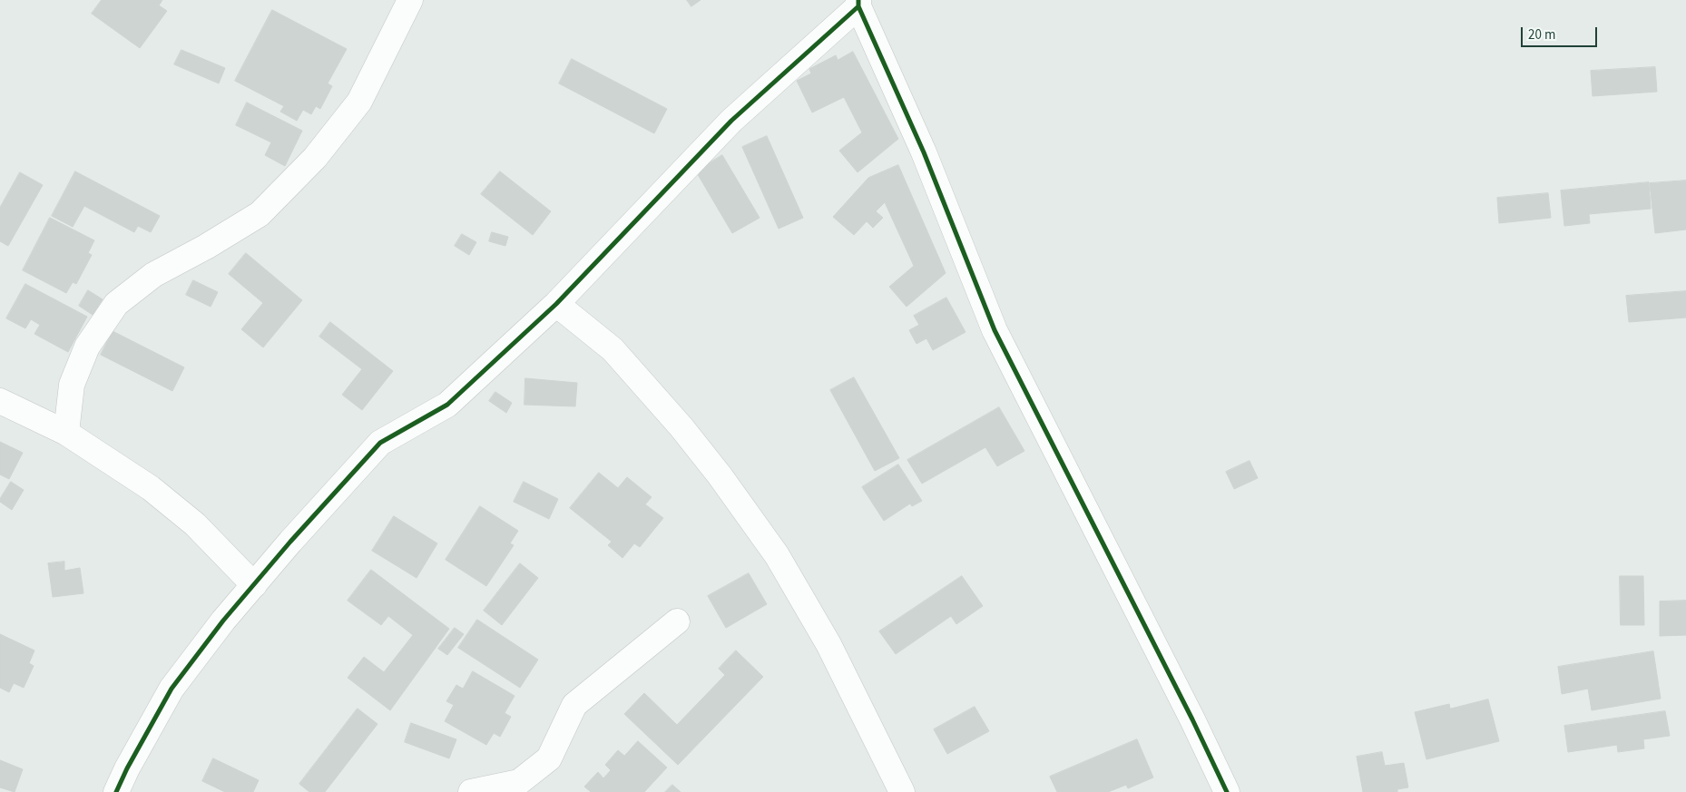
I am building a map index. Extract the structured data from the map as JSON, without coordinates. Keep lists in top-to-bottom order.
{
  "scale_bar": "20 m"
}
